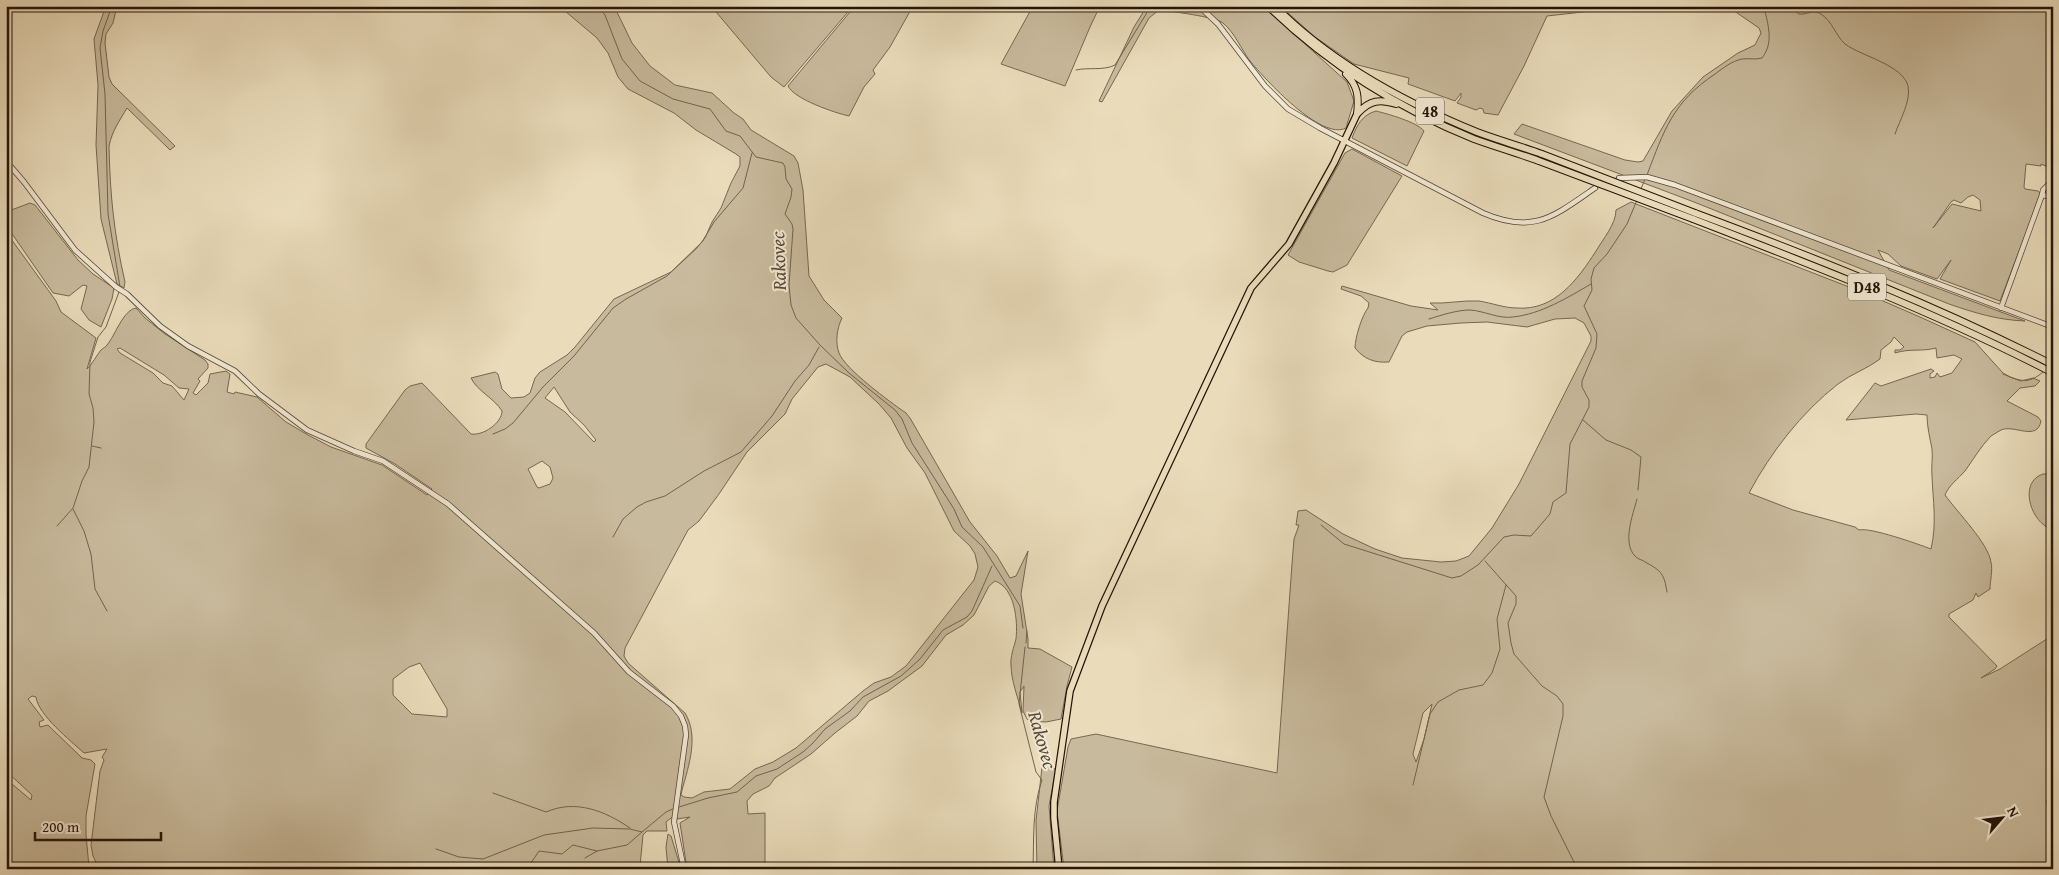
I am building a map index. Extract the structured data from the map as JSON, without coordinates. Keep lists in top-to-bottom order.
{
  "streets": {
    "highway": ["48", "D48"]
  },
  "crossings": [
    ["48", "D48"]
  ],
  "water": ["Rakovec"],
  "scale_bar": "200 m",
  "north": "top right"
}
